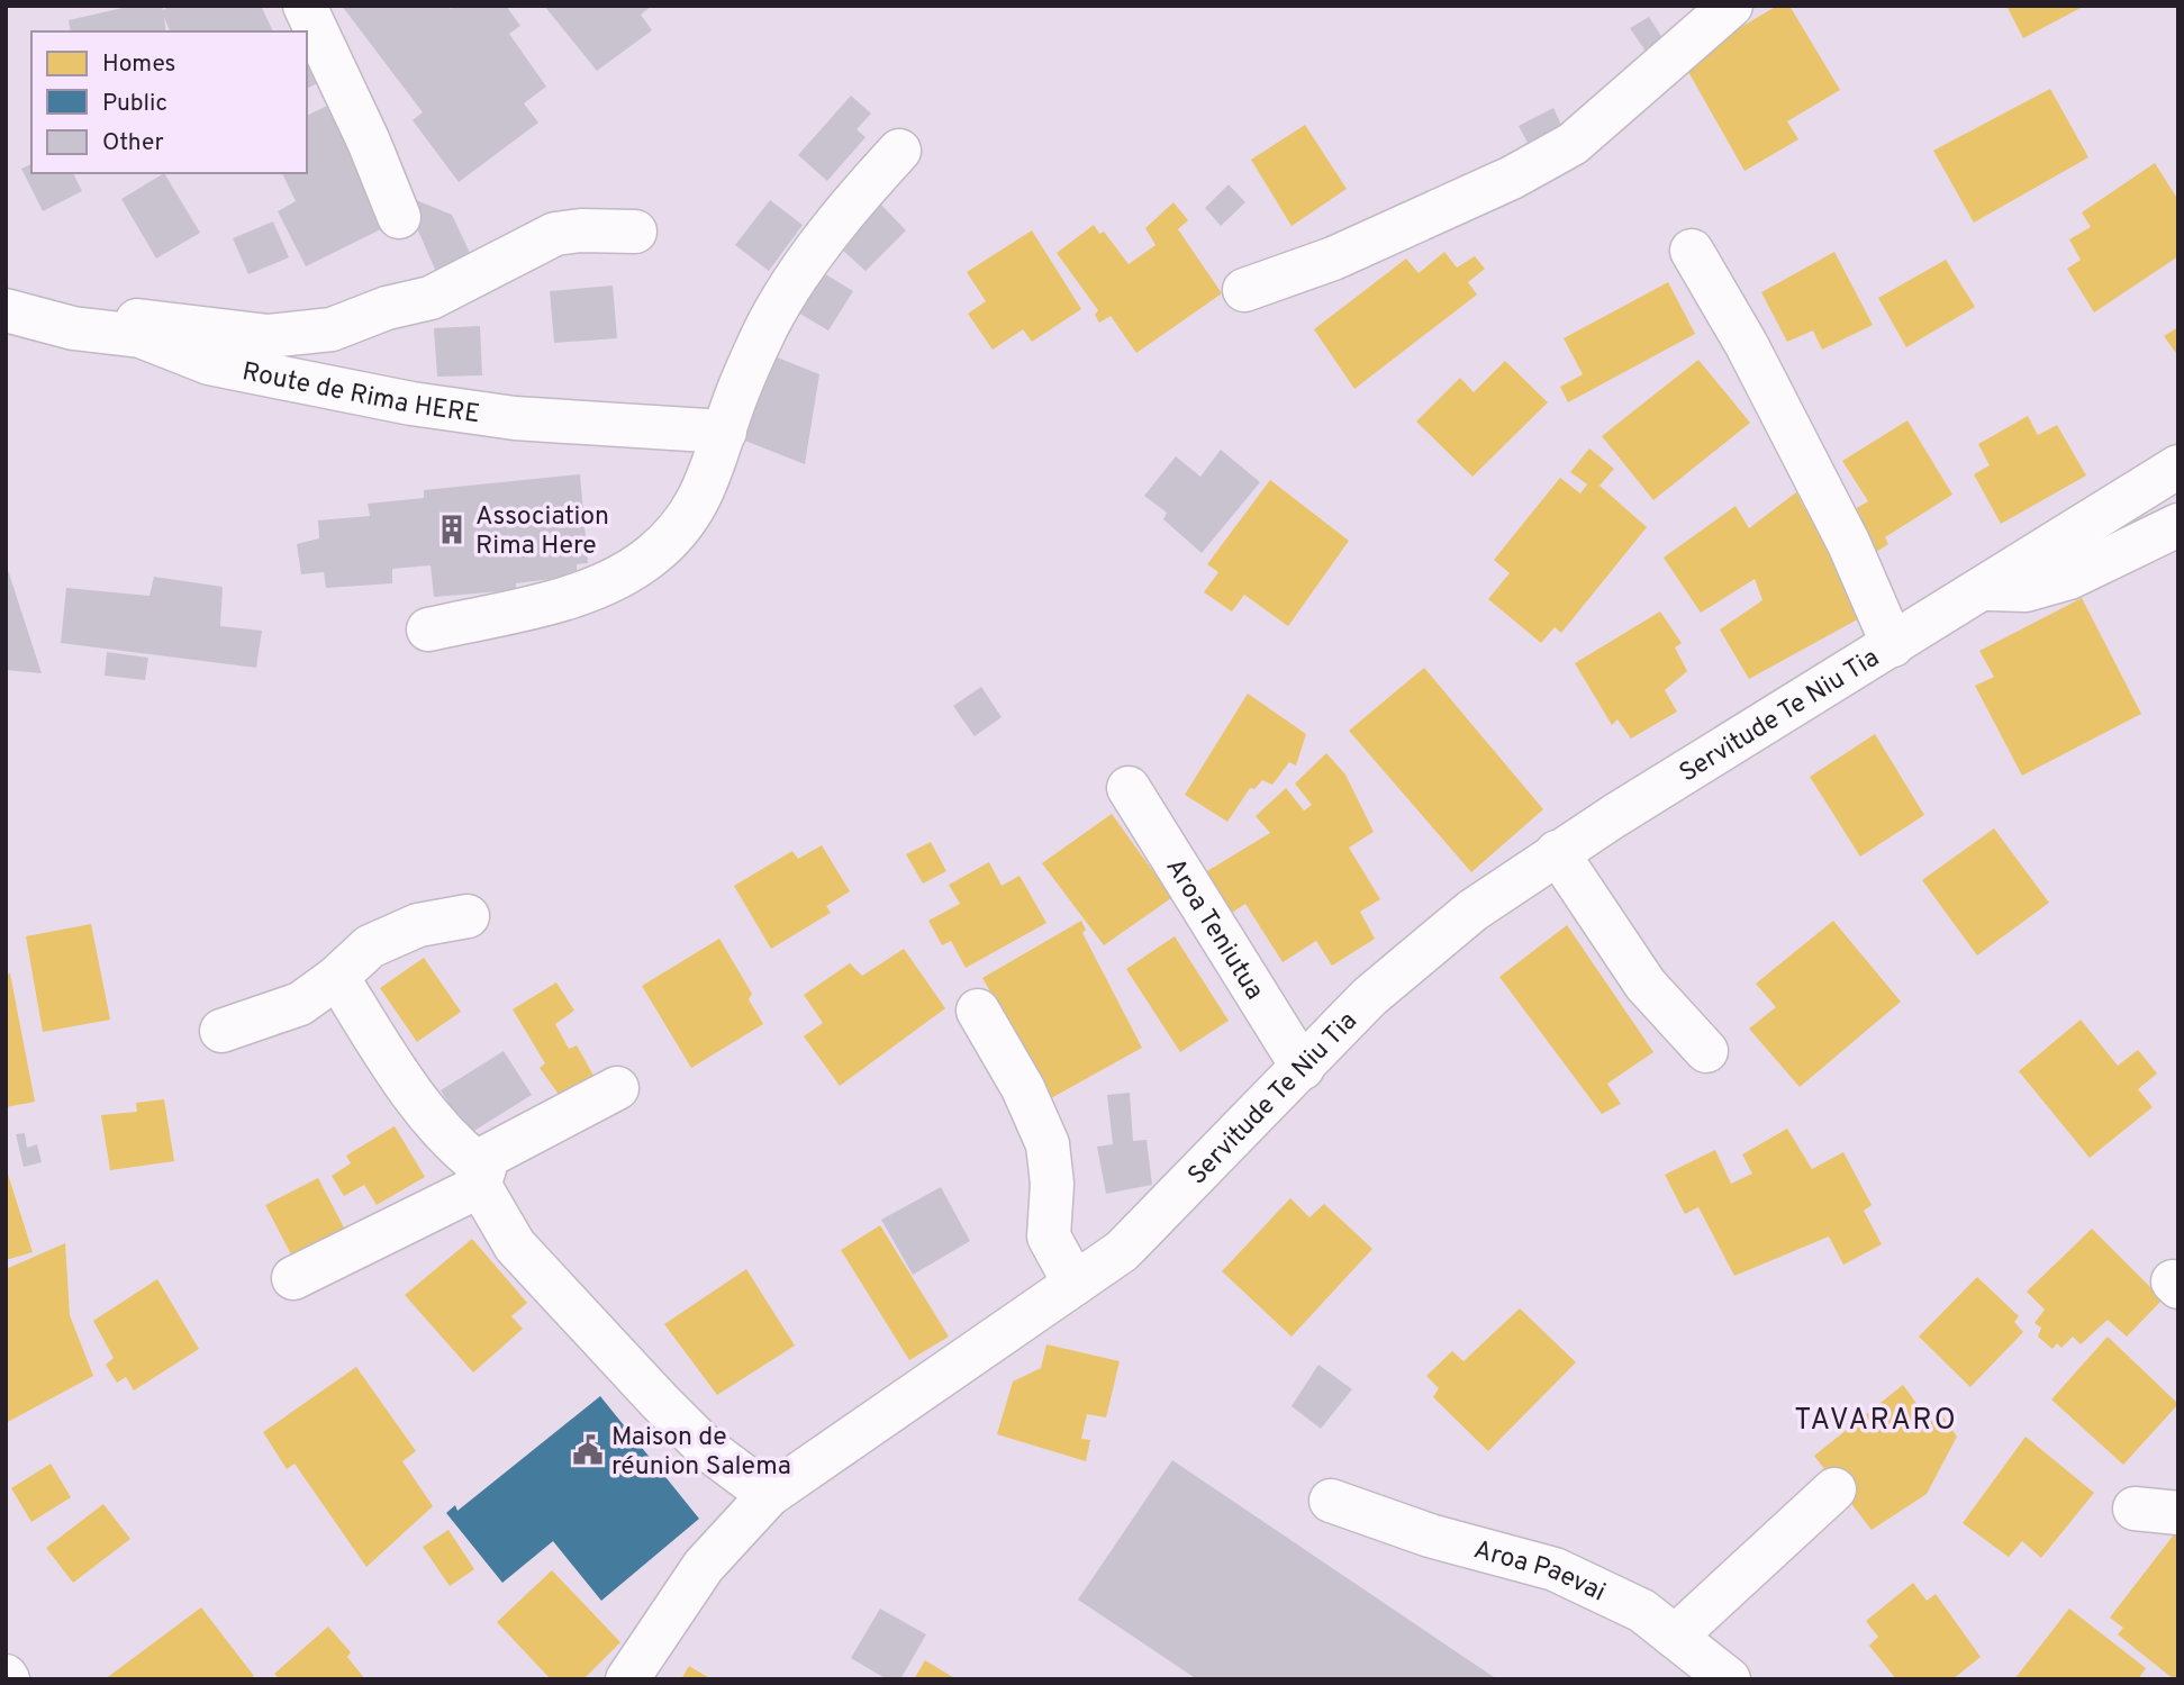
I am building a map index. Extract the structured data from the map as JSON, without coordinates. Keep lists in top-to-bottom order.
{
  "streets": {
    "street": [
      "Route de Rima HERE",
      "Servitude Te Niu Tia",
      "Aroa Teniutua",
      "Aroa Paevai"
    ]
  },
  "crossings": [
    ["Servitude Te Niu Tia", "Aroa Teniutua"]
  ],
  "districts": ["TAVARARO"],
  "places": {
    "building": ["Association Rima Here"],
    "public building": ["Maison de réunion Salema"]
  },
  "legend": ["Homes", "Public", "Other"]
}
